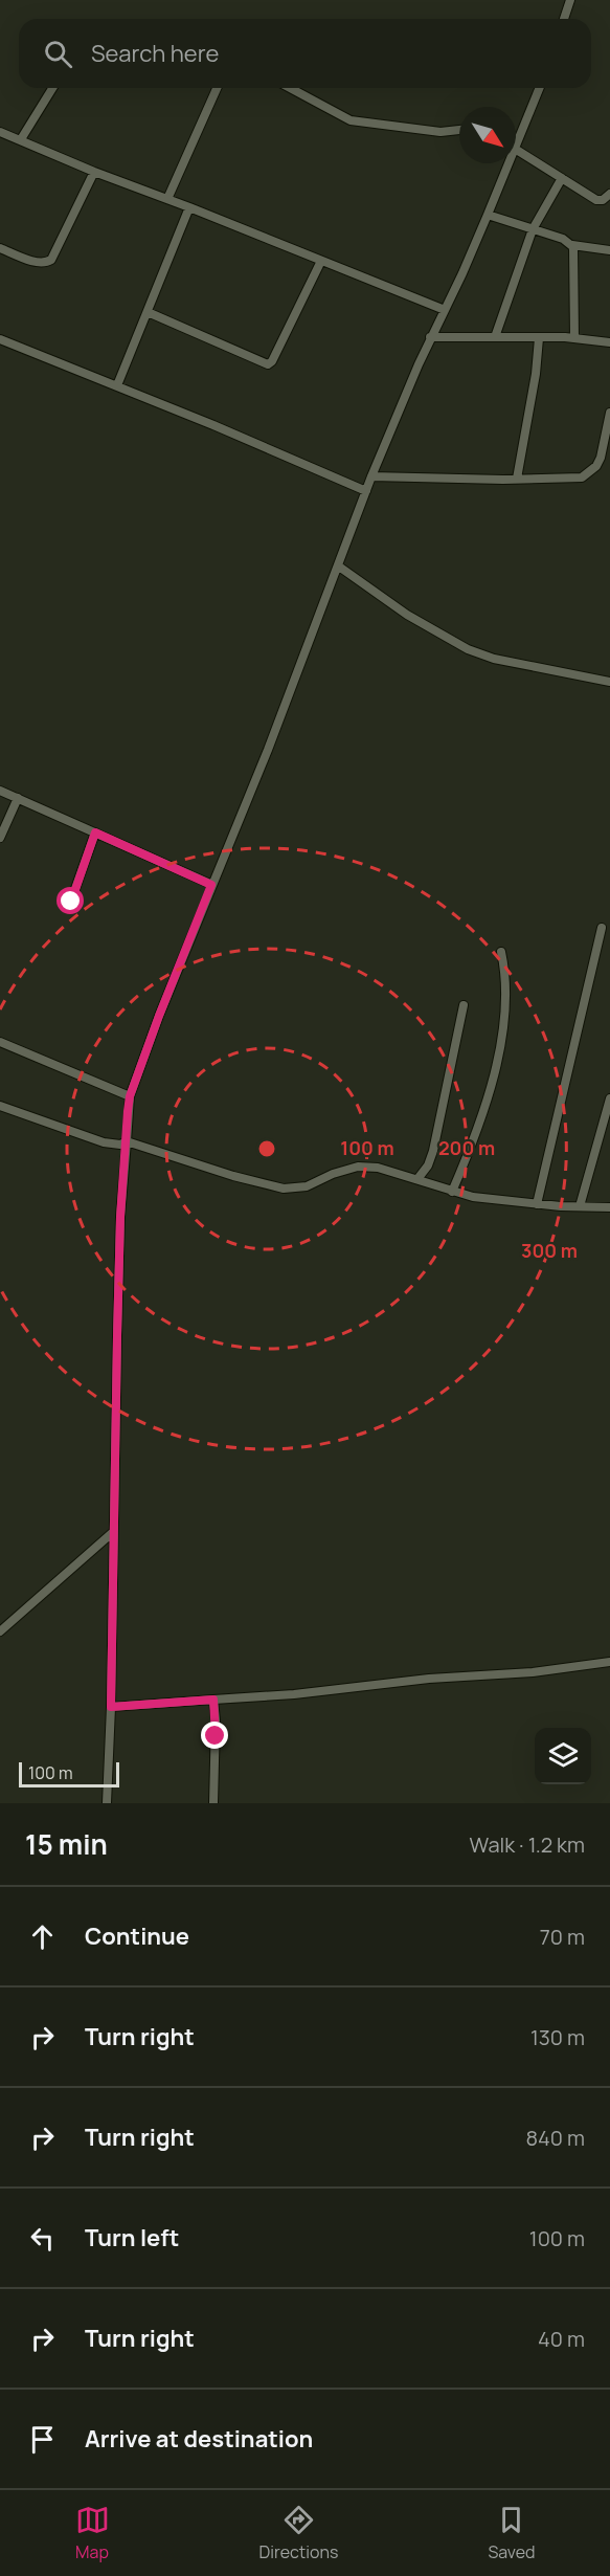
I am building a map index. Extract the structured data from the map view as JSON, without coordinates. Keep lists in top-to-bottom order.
{
  "scale_bar": "100 m",
  "north": "bottom right",
  "page": {
    "search": "Search here",
    "scale": "100 m",
    "heading": ["15 min", "Walk · 1.2 km"],
    "list": [
      ["Continue", "70 m"],
      ["Turn right", "130 m"],
      ["Turn right", "840 m"],
      ["Turn left", "100 m"],
      ["Turn right", "40 m"],
      "Arrive at destination"
    ],
    "nav": ["Map", "Directions", "Saved"]
  },
  "rings": ["100 m", "200 m", "300 m"]
}
